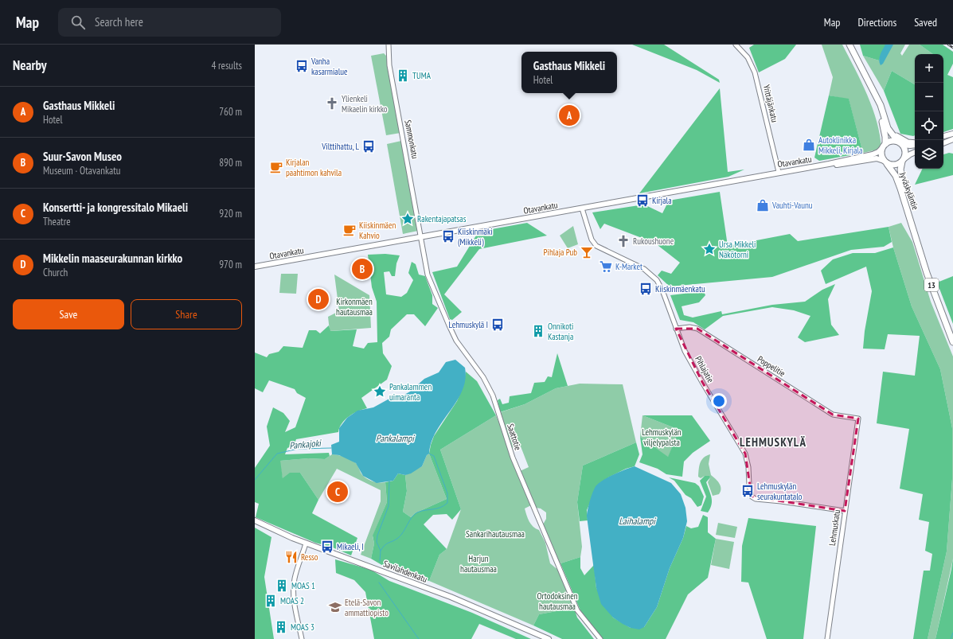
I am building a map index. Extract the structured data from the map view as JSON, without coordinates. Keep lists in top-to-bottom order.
{
  "streets": {
    "highway": ["Jyväskyläntie", "13"],
    "main road": ["Otavankatu", "Savilahdenkatu"],
    "street": [
      "Yrittäjänkatu",
      "Sammonkatu",
      "Poppelitie",
      "Pihlajatie",
      "Saattotie",
      "Lehmuskatu"
    ]
  },
  "crossings": [
    ["Yrittäjänkatu", "Otavankatu"],
    ["Sammonkatu", "Otavankatu"],
    ["Sammonkatu", "Saattotie"],
    ["Otavankatu", "Jyväskyläntie"],
    ["Otavankatu", "13"],
    ["Otavankatu", "Pihlajatie"],
    ["Otavankatu", "Saattotie"],
    ["Jyväskyläntie", "13"],
    ["Poppelitie", "Pihlajatie"],
    ["Poppelitie", "Lehmuskatu"],
    ["Pihlajatie", "Lehmuskatu"]
  ],
  "districts": ["LEHMUSKYLÄ"],
  "water": ["Pankalampi", "Pankajoki", "Laihalampi"],
  "parks": [
    "Kirkonmäen hautausmaa",
    "Lehmuskylän viljelypalsta",
    "Sankarihautausmaa",
    "Harjun hautausmaa",
    "Ortodoksinen hautausmaa"
  ],
  "places": {
    "bus stop": [
      "Vanha kasarmialue",
      "Vilttihattu, L",
      "Kirjala",
      "Kiiskinmäki (Mikkeli)",
      "Kiiskinmäenkatu",
      "Lehmuskylä I",
      "Lehmuskylän seurakuntatalo",
      "Mikaeli, I"
    ],
    "building": [
      "TUMA",
      "Onnikoti Kastanja",
      "MOAS 1",
      "MOAS 2",
      "MOAS 3"
    ],
    "church": ["Ylienkeli Mikaelin kirkko", "Rukoushuone"],
    "shop": ["Autoklinikka Mikkeli, Kirjala", "Vauhti-Vaunu"],
    "cafe": ["Kirjalan paahtimon kahvila", "Kiiskinmäen Kahvio"],
    "place": ["Rakentajapatsas", "Ursa Mikkeli Näkötorni", "Pankalammen uimaranta"],
    "bar": ["Pihlaja Pub"],
    "supermarket": ["K-Market"],
    "restaurant": ["Resso"],
    "school or university": ["Etelä-Savon ammattiopisto"]
  },
  "page": {
    "header": "Map",
    "search": "Search here",
    "nav": ["Map", "Directions", "Saved"],
    "heading": ["Nearby", "4 results"],
    "popup": ["Gasthaus Mikkeli", "Hotel"],
    "map_buttons": ["+", "−"],
    "list": [
      {
        "mark": "A",
        "name": "Gasthaus Mikkeli",
        "note": "Hotel",
        "value": "760 m"
      },
      {
        "mark": "B",
        "name": "Suur-Savon Museo",
        "note": "Museum · Otavankatu",
        "value": "890 m"
      },
      {
        "mark": "C",
        "name": "Konsertti- ja kongressitalo Mikaeli",
        "note": "Theatre",
        "value": "920 m"
      },
      {
        "mark": "D",
        "name": "Mikkelin maaseurakunnan kirkko",
        "note": "Church",
        "value": "970 m"
      }
    ],
    "pins": [
      "A",
      "B",
      "D",
      "C"
    ],
    "buttons": ["Save", "Share"]
  }
}
